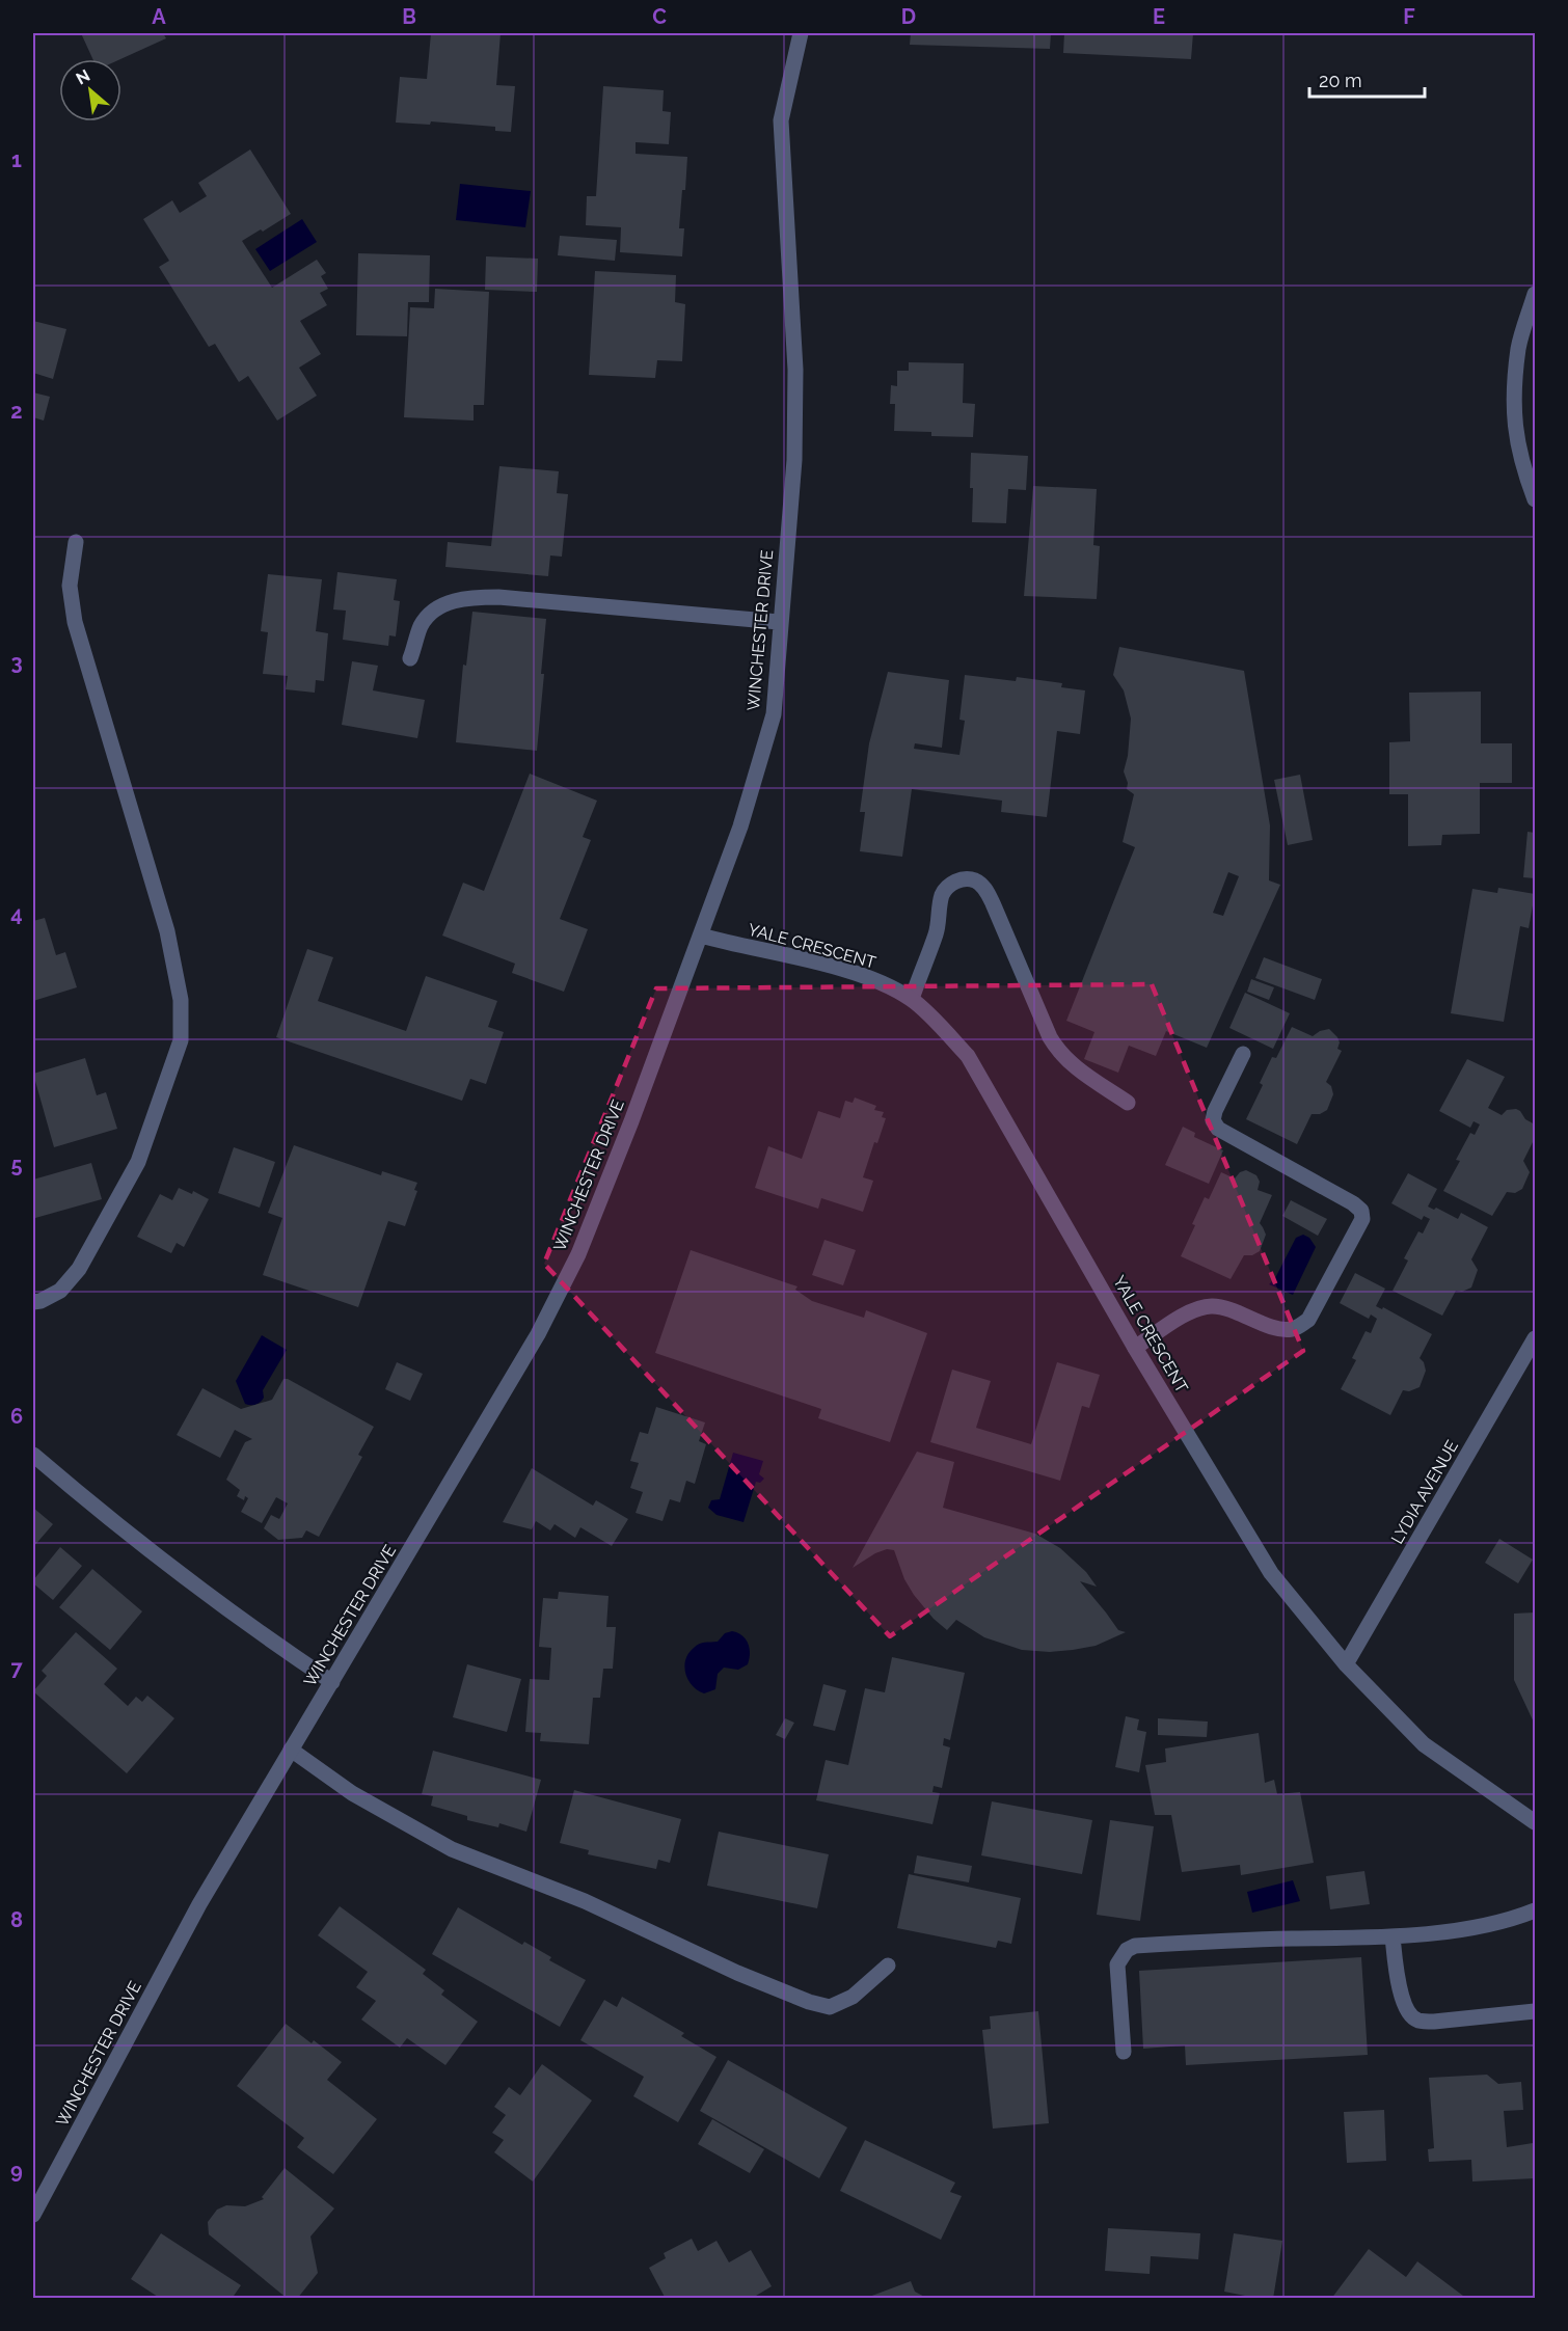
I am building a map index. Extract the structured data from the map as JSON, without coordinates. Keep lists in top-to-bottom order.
{
  "streets": {
    "street": ["WINCHESTER DRIVE", "YALE CRESCENT", "LYDIA AVENUE"]
  },
  "crossings": [
    ["WINCHESTER DRIVE", "YALE CRESCENT"],
    ["YALE CRESCENT", "LYDIA AVENUE"]
  ],
  "scale_bar": "20 m",
  "north": "top left",
  "grid": {
    "columns": [
      "A",
      "B",
      "C",
      "D",
      "E",
      "F"
    ],
    "rows": [
      "1",
      "2",
      "3",
      "4",
      "5",
      "6",
      "7",
      "8",
      "9"
    ]
  }
}
